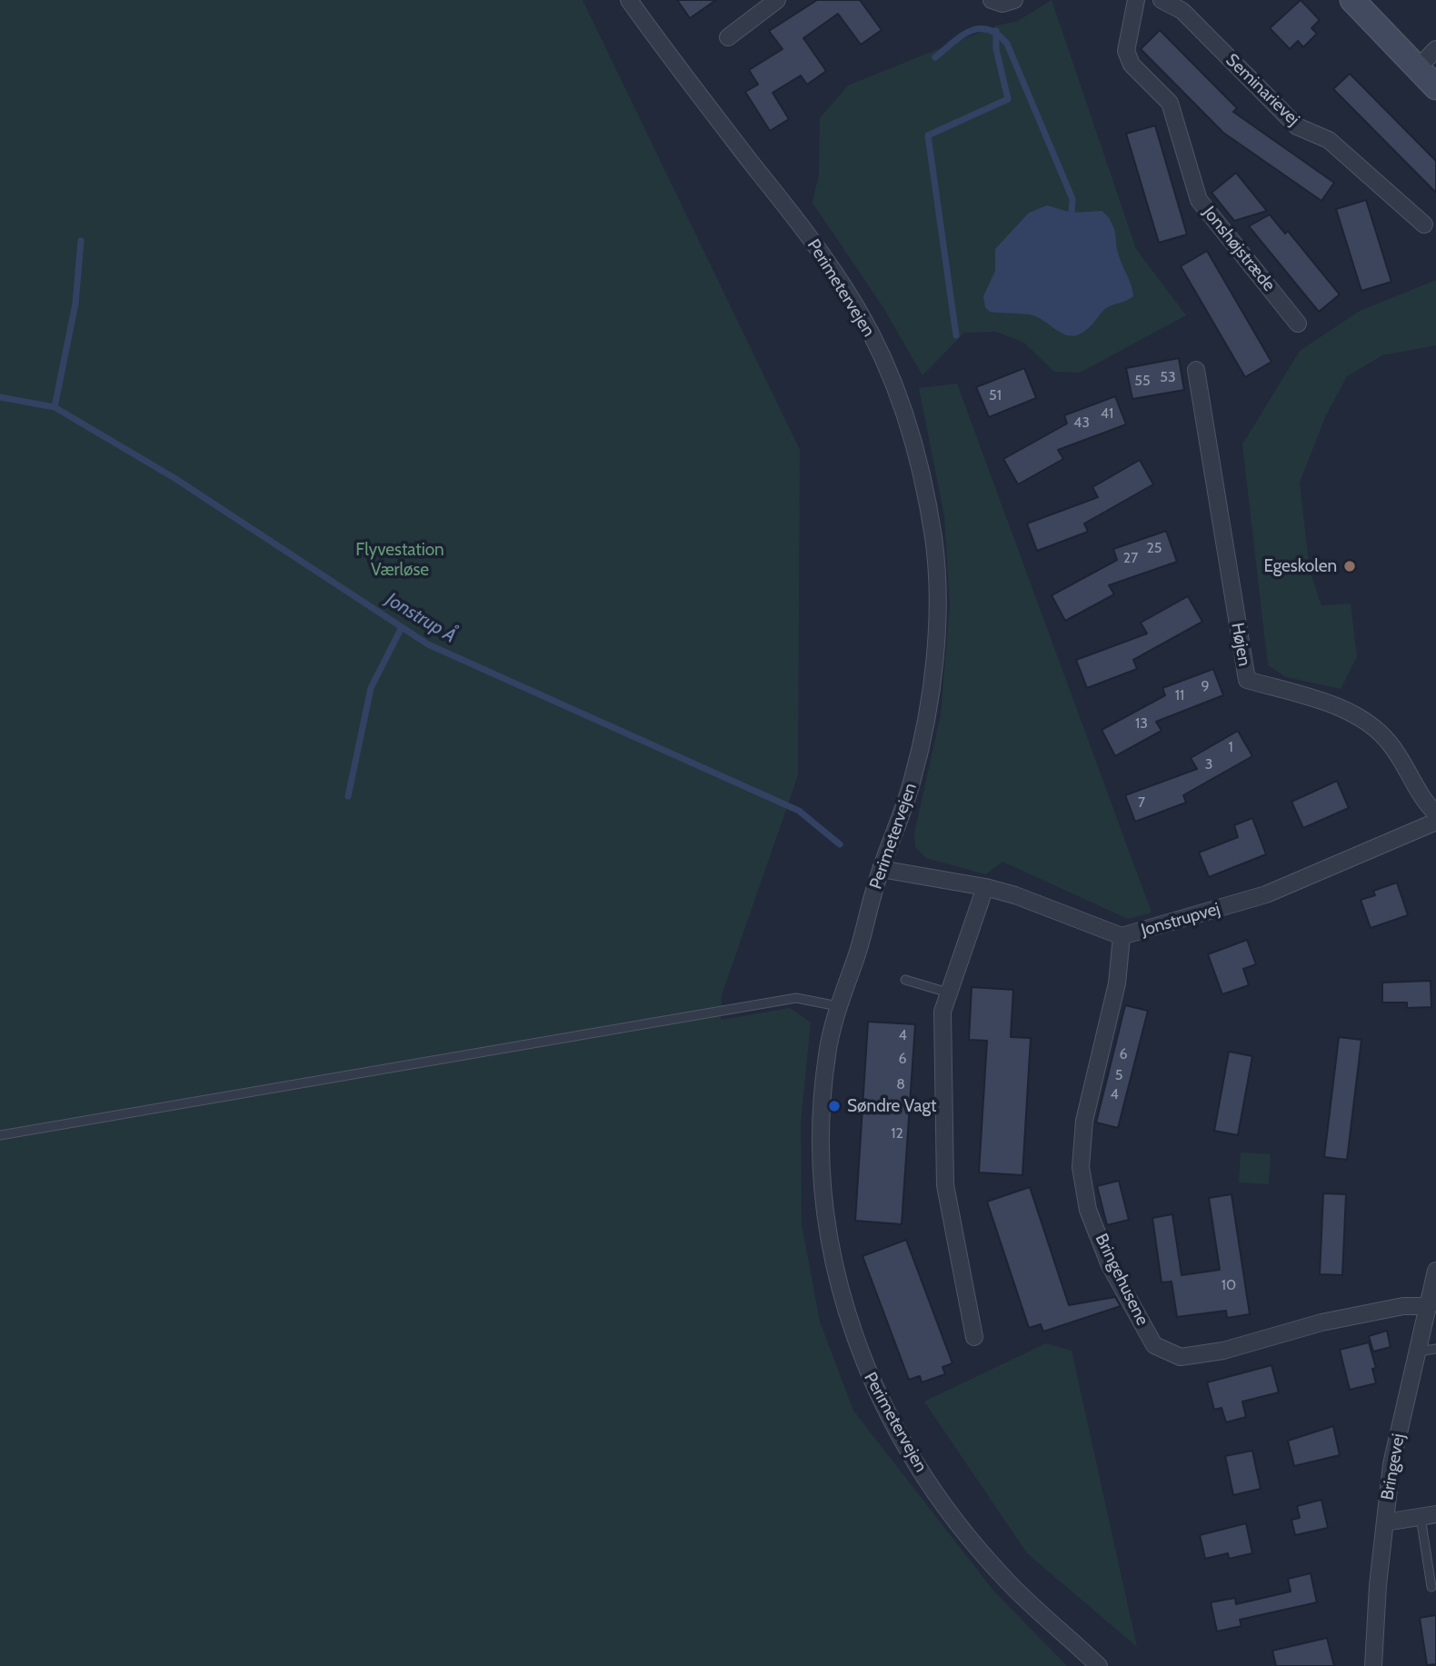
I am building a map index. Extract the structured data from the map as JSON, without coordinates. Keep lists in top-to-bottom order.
{
  "streets": {
    "street": [
      "Seminarievej",
      "Jonshøjstræde",
      "Perimetervejen",
      "Højen",
      "Jonstrupvej",
      "Bringehusene",
      "Bringevej"
    ]
  },
  "crossings": [
    ["Perimetervejen", "Jonstrupvej"],
    ["Jonstrupvej", "Bringehusene"],
    ["Bringehusene", "Bringevej"]
  ],
  "water": ["Jonstrup Å"],
  "parks": ["Flyvestation Værløse"],
  "places": ["Egeskolen", "Søndre Vagt"],
  "house_numbers": [
    "53",
    "55",
    "51",
    "41",
    "43",
    "25",
    "27",
    "9",
    "11",
    "13",
    "1",
    "3",
    "7",
    "4",
    "6",
    "6",
    "5",
    "8",
    "4",
    "12",
    "10"
  ]
}
